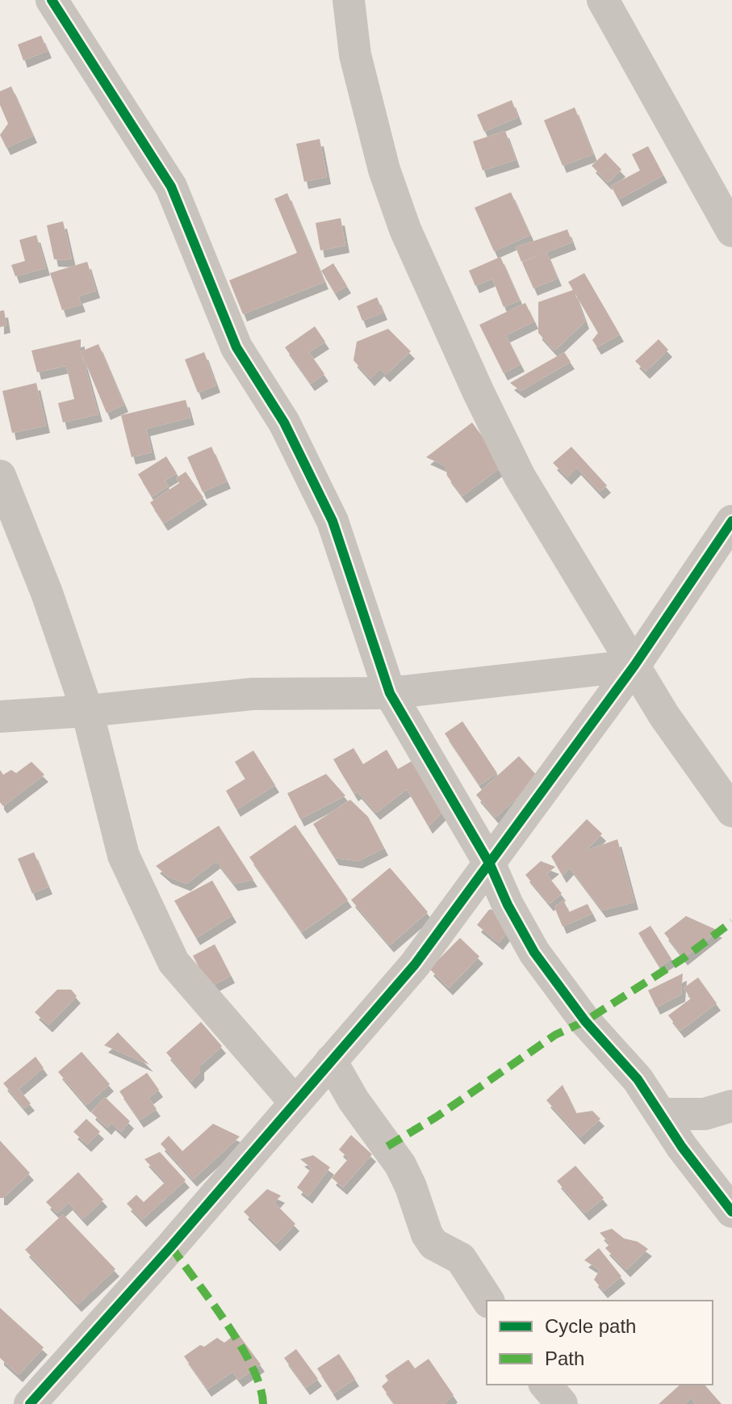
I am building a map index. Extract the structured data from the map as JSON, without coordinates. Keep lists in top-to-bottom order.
{
  "legend": ["Cycle path", "Path"]
}
